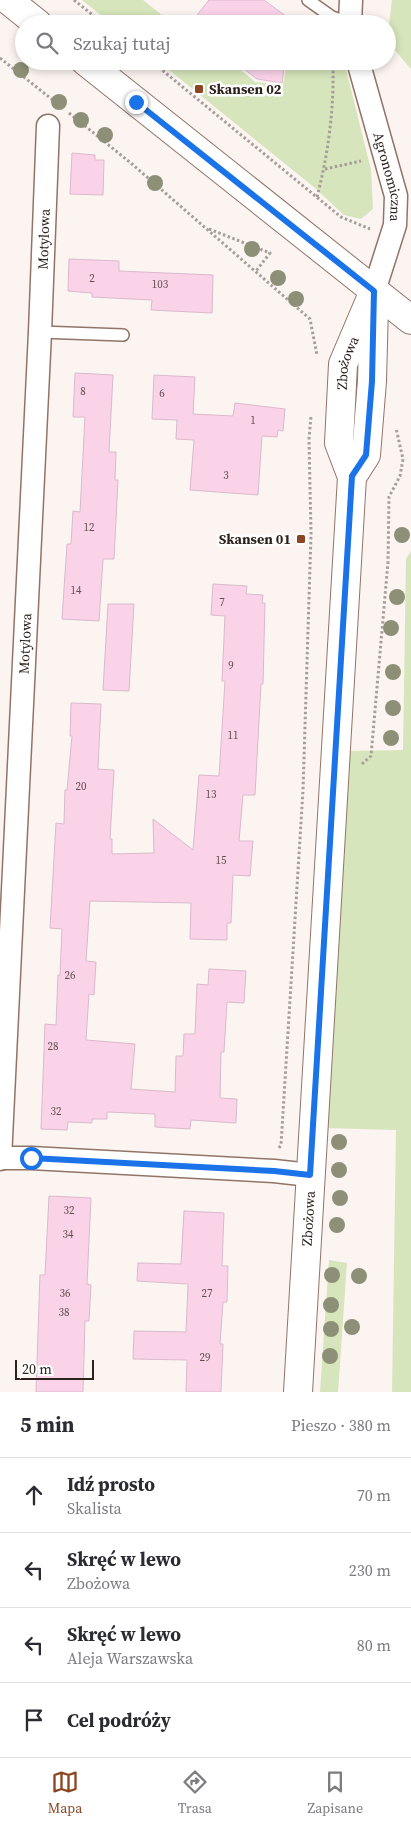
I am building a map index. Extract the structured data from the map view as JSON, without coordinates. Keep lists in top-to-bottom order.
{
  "streets": {
    "street": ["Agronomiczna", "Motylowa", "Zbożowa"]
  },
  "crossings": [
    ["Agronomiczna", "Zbożowa"]
  ],
  "places": {
    "transit": ["Skansen 02", "Skansen 01"]
  },
  "house_numbers": [
    "2",
    "103",
    "8",
    "6",
    "1",
    "3",
    "12",
    "14",
    "7",
    "9",
    "11",
    "20",
    "13",
    "15",
    "26",
    "28",
    "32",
    "32",
    "34",
    "36",
    "27",
    "38",
    "29"
  ],
  "scale_bar": "20 m",
  "page": {
    "search": "Szukaj tutaj",
    "scale": "20 m",
    "heading": ["5 min", "Pieszo · 380 m"],
    "list": [
      ["Idź prosto", "Skalista", "70 m"],
      ["Skręć w lewo", "Zbożowa", "230 m"],
      ["Skręć w lewo", "Aleja Warszawska", "80 m"],
      "Cel podróży"
    ],
    "nav": ["Mapa", "Trasa", "Zapisane"]
  }
}
